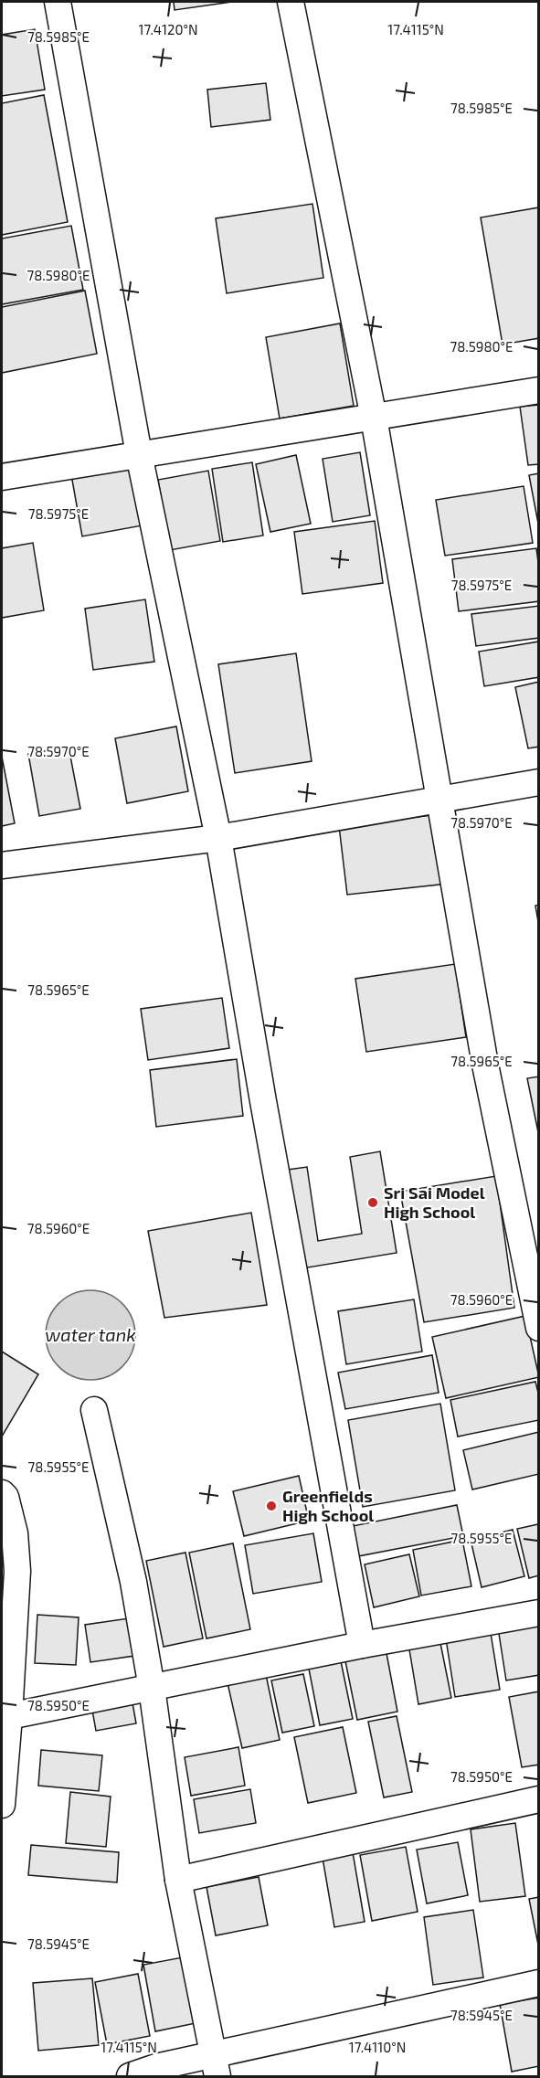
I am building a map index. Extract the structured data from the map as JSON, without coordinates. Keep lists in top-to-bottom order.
{
  "water": ["water tank"],
  "places": ["Sri Sai Model High School", "Greenfields High School"],
  "coordinates": [
    "17.4120°N",
    "17.4115°N",
    "78.5985°E",
    "78.5980°E",
    "78.5975°E",
    "78.5970°E",
    "78.5965°E",
    "78.5960°E",
    "78.5955°E",
    "78.5950°E",
    "78.5945°E",
    "17.4110°N"
  ]
}
